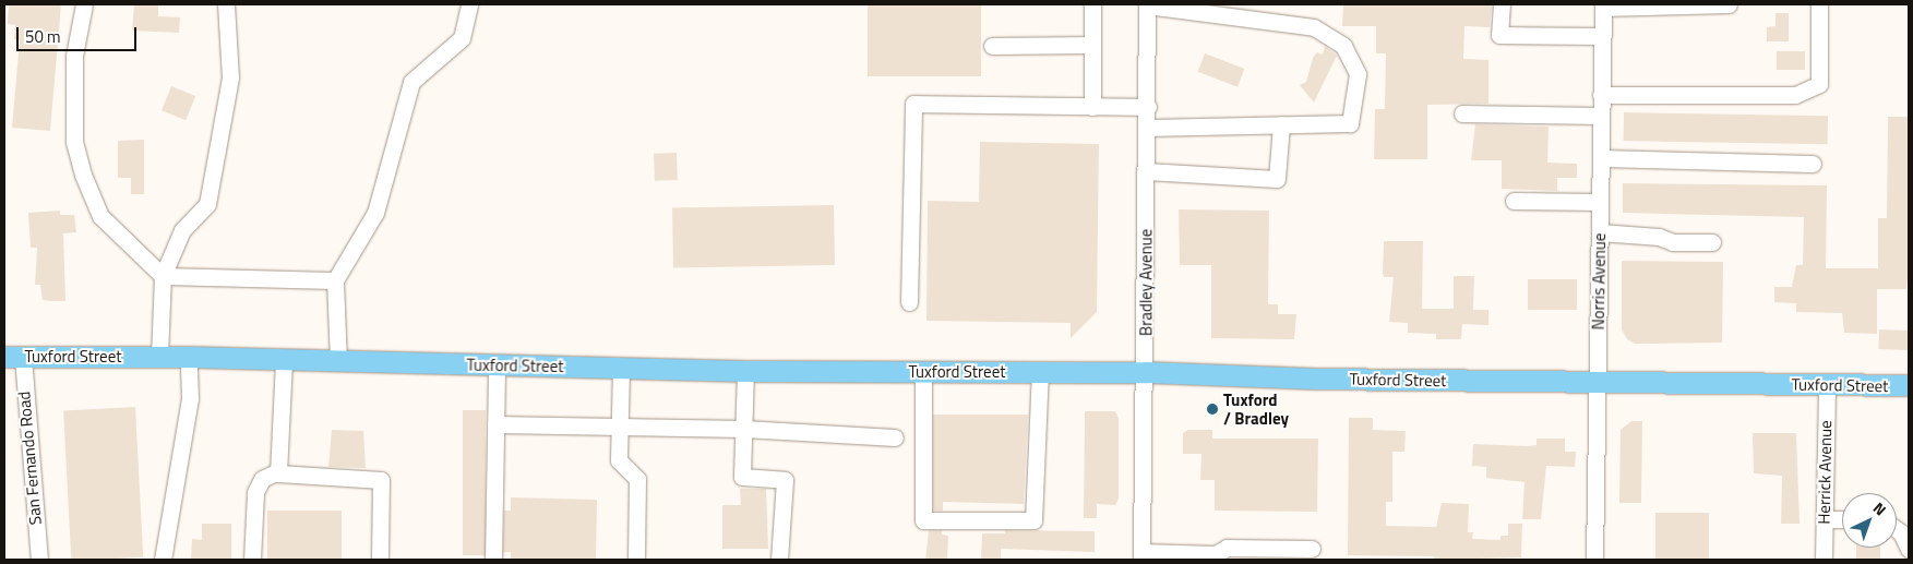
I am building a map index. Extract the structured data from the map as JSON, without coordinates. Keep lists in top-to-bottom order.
{
  "streets": {
    "main road": ["Tuxford Street"],
    "street": [
      "Norris Avenue",
      "Bradley Avenue",
      "San Fernando Road",
      "Herrick Avenue"
    ]
  },
  "crossings": [
    ["Norris Avenue", "Tuxford Street"],
    ["Bradley Avenue", "Tuxford Street"],
    ["Tuxford Street", "San Fernando Road"],
    ["Tuxford Street", "Herrick Avenue"]
  ],
  "places": ["Tuxford / Bradley"],
  "scale_bar": "50 m",
  "north": "top right"
}
